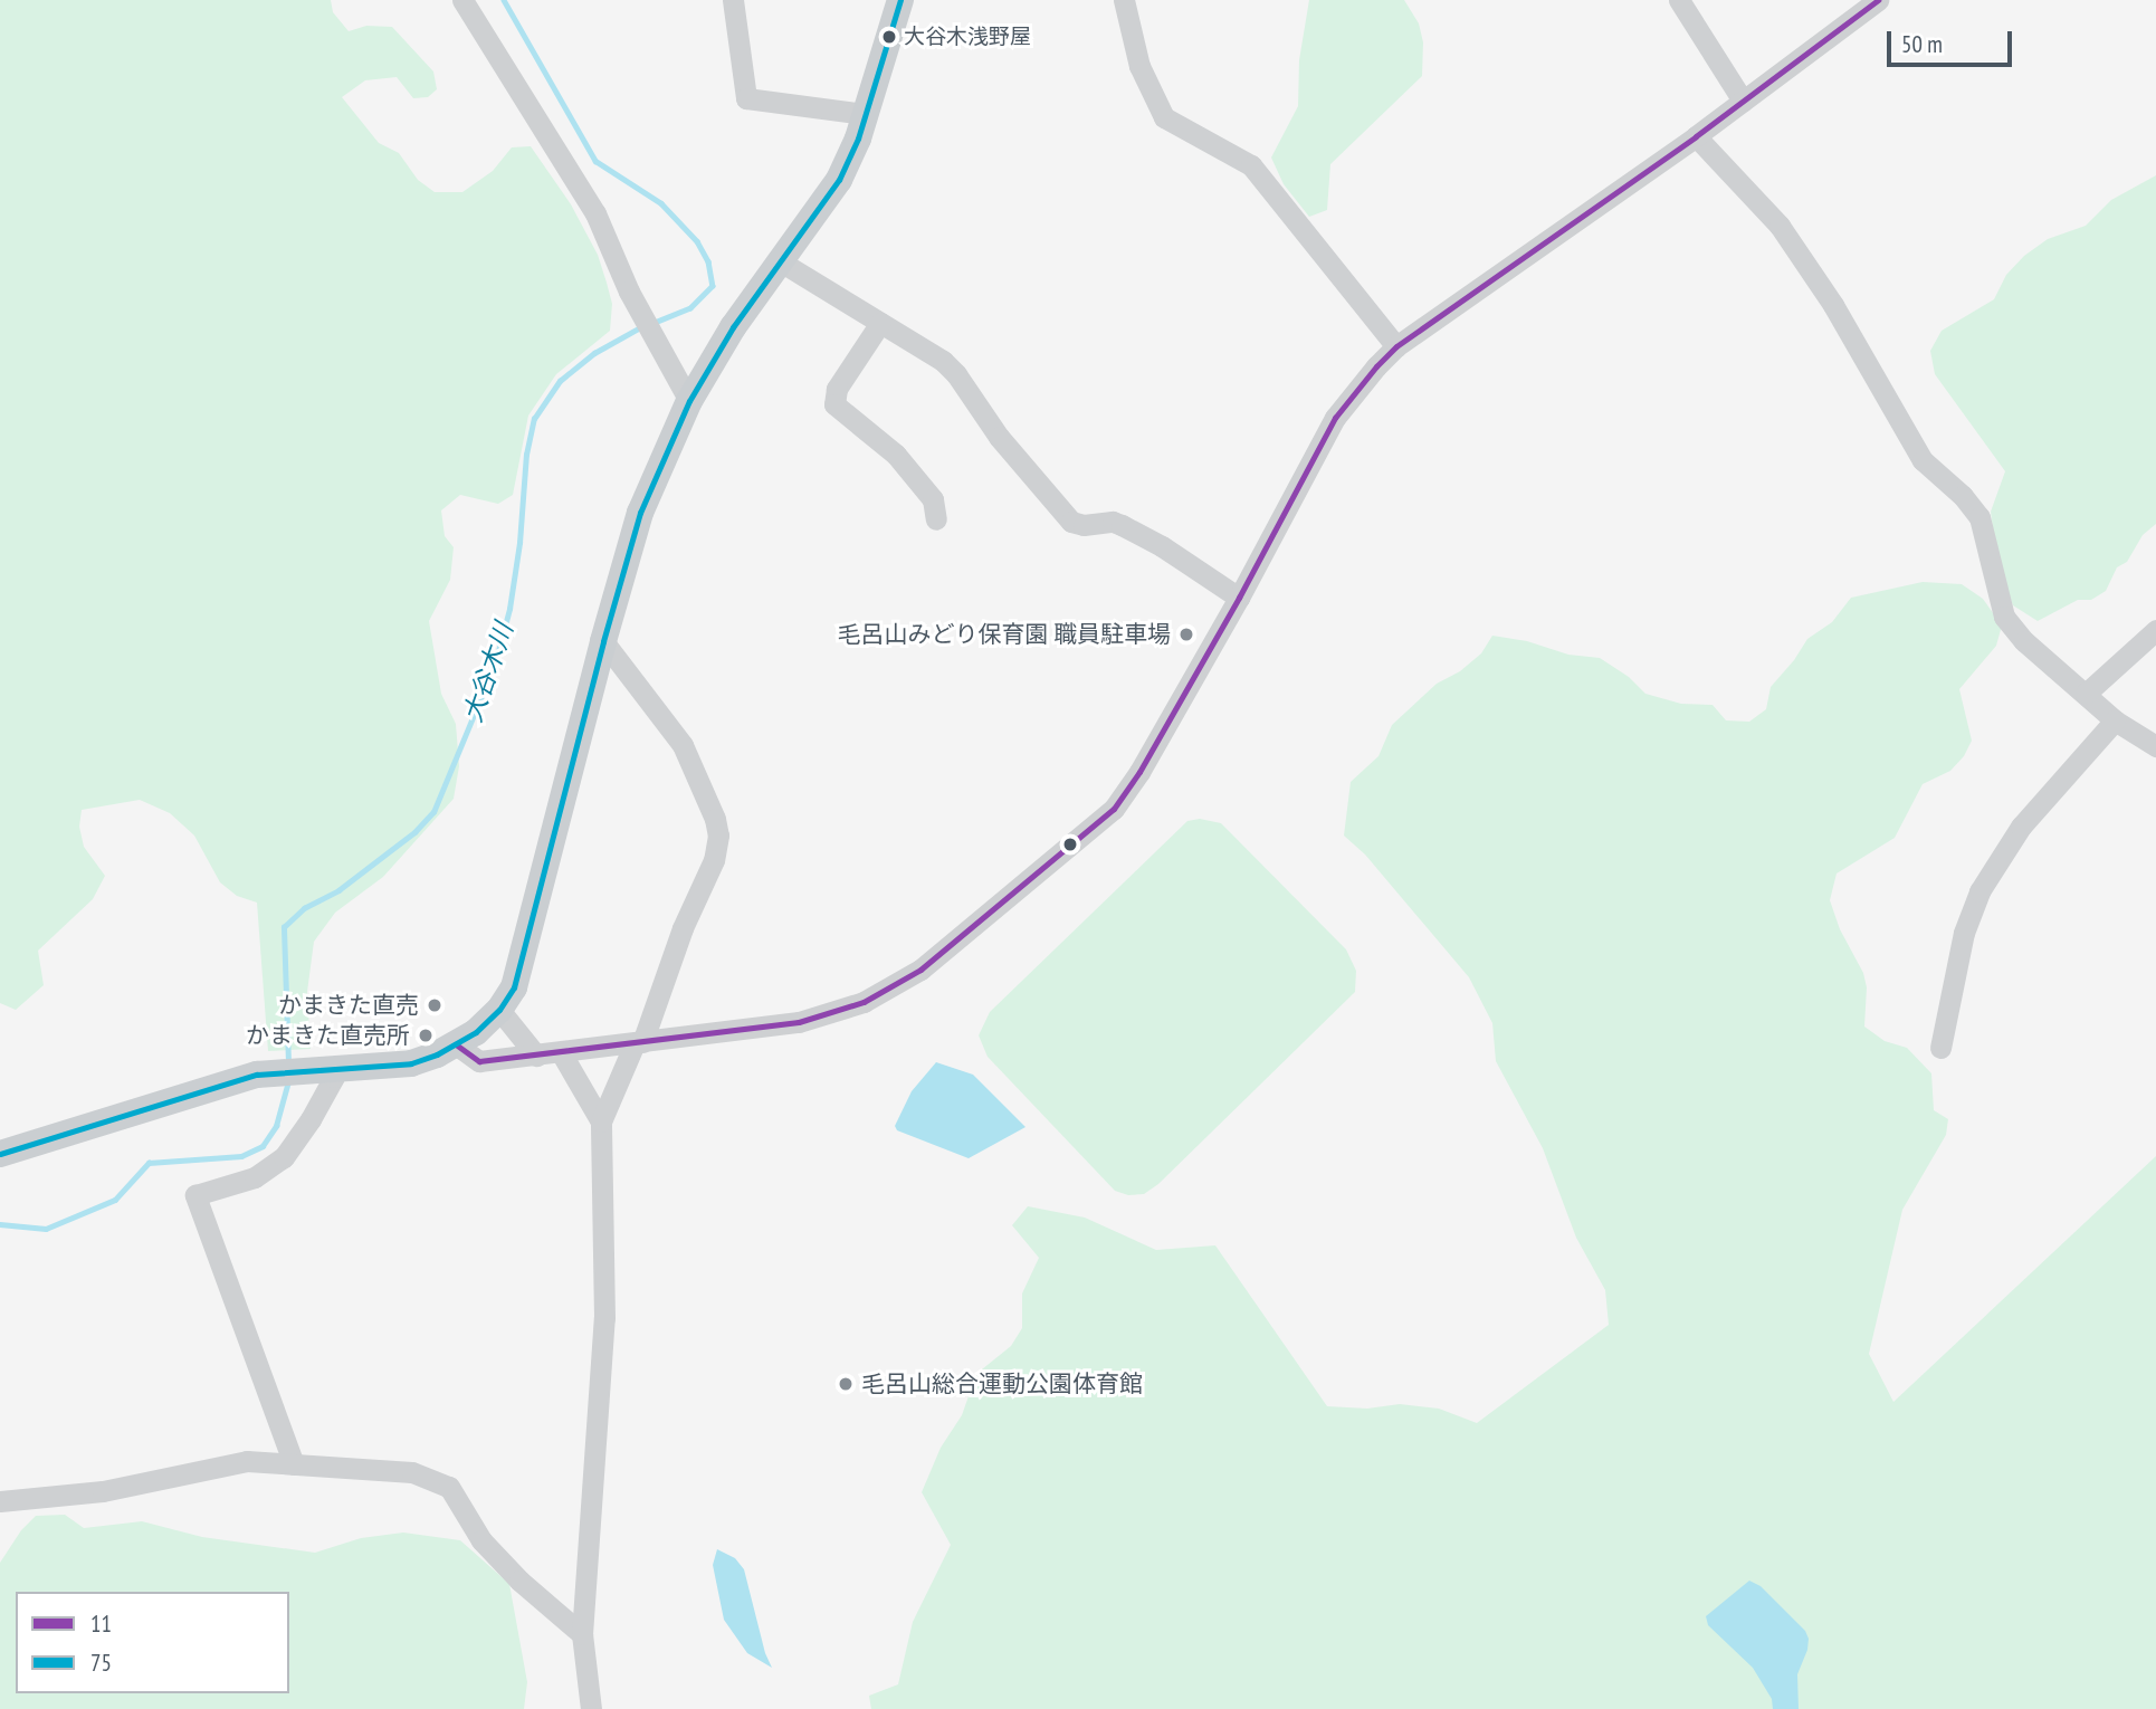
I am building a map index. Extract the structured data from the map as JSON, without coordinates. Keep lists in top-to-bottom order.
{
  "water": ["大谷木川"],
  "places": [
    "大谷木浅野屋",
    "毛呂山みどり保育園 職員駐車場",
    "かまきた直売",
    "かまきた直売所",
    "毛呂山総合運動公園体育館"
  ],
  "lines": ["transit line 11", "transit line 75"],
  "legend": ["11", "75"],
  "scale_bar": "50 m"
}
